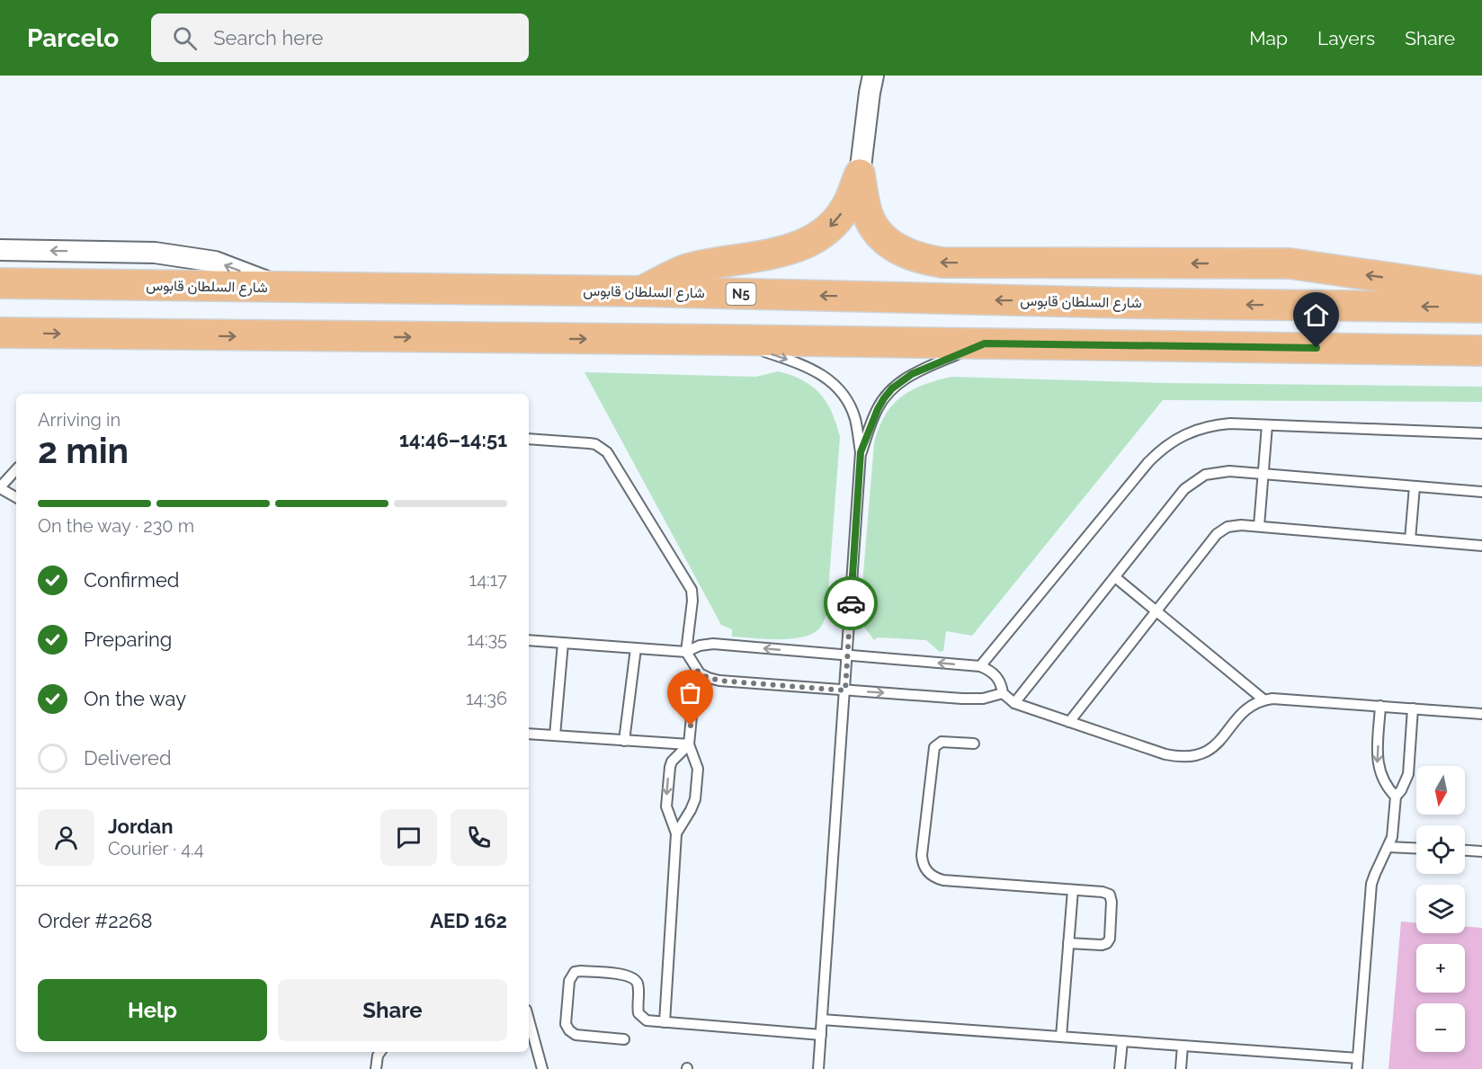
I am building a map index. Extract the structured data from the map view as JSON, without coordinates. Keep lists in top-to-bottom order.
{
  "streets": {
    "highway": ["شارع السلطان قابوس", "N5"]
  },
  "north": "bottom",
  "page": {
    "header": "Parcelo",
    "search": "Search here",
    "nav": ["Map", "Layers", "Share"],
    "heading": ["2 min", "Arriving in", "14:46–14:51"],
    "panel": [
      "Jordan",
      "Courier · 4.4",
      "Order #2268",
      "AED 162"
    ],
    "bar": "On the way · 230 m",
    "list": [
      ["Confirmed", "14:17"],
      ["Preparing", "14:35"],
      ["On the way", "14:36"],
      "Delivered"
    ],
    "map_buttons": ["+", "−"],
    "buttons": ["Help", "Share"]
  }
}
